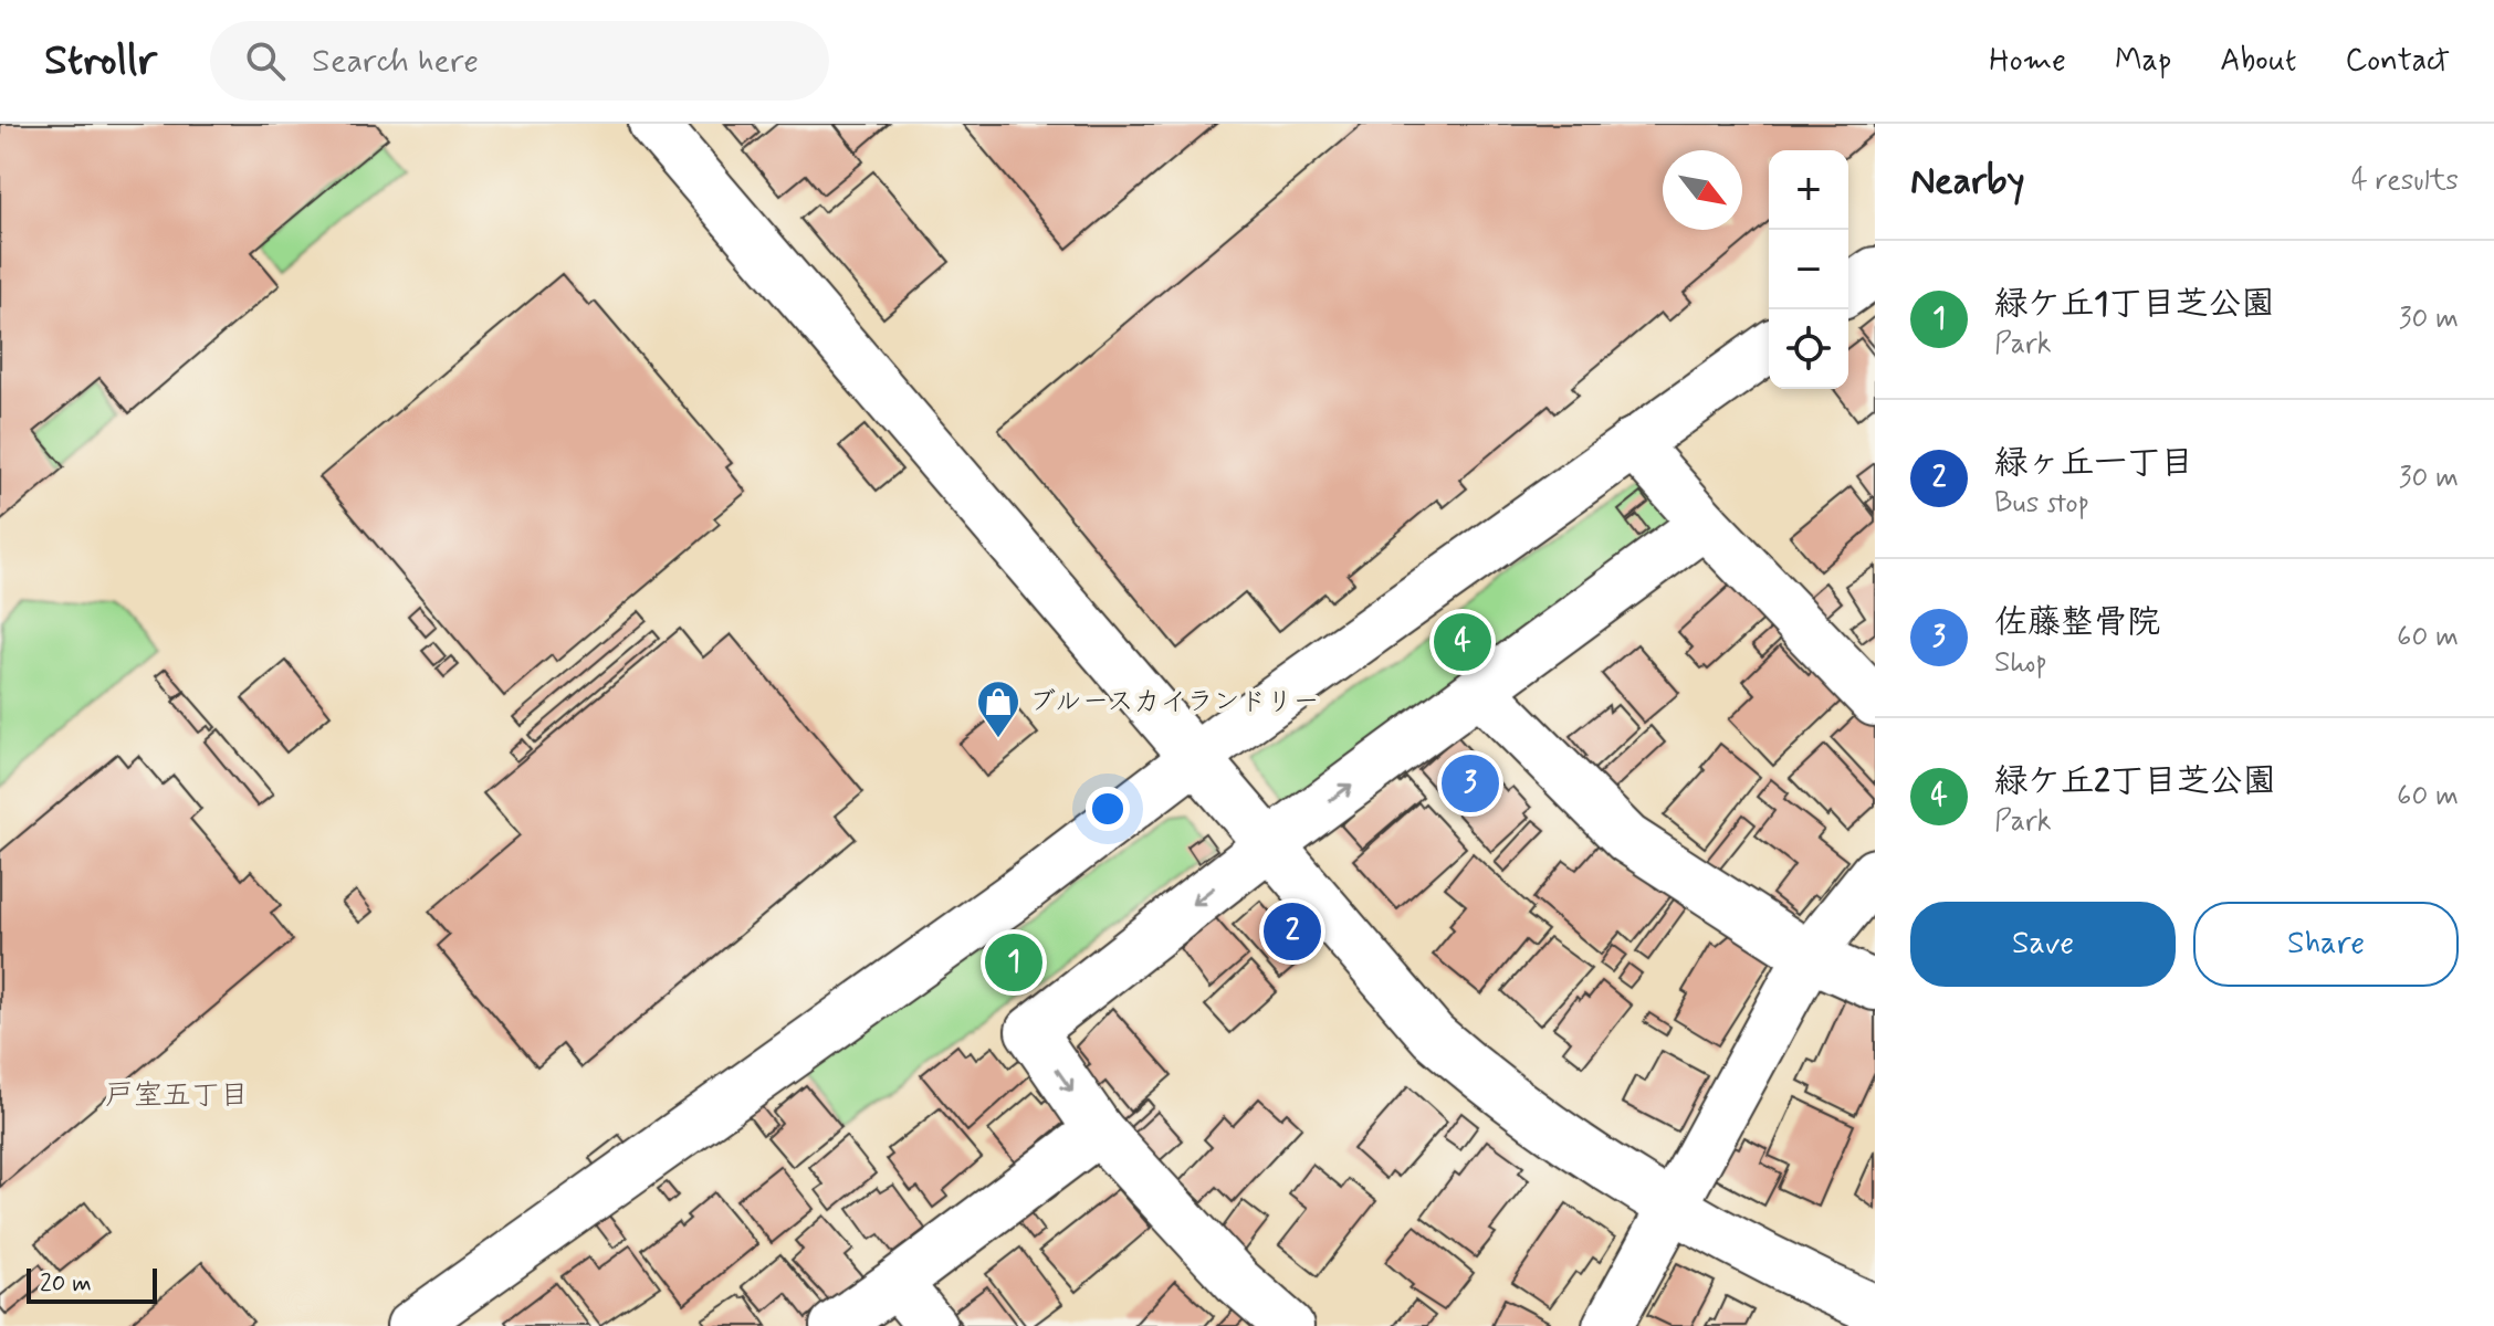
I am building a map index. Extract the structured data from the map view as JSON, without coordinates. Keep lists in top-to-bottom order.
{
  "districts": ["戸室五丁目"],
  "places": {
    "shop": ["ブルースカイランドリー"]
  },
  "scale_bar": "20 m",
  "north": "bottom right",
  "page": {
    "header": "Strollr",
    "search": "Search here",
    "nav": [
      "Home",
      "Map",
      "About",
      "Contact"
    ],
    "heading": ["Nearby", "4 results"],
    "map_buttons": ["+", "−"],
    "list": [
      {
        "mark": "1",
        "name": "緑ケ丘1丁目芝公園",
        "note": "Park",
        "value": "30 m"
      },
      {
        "mark": "2",
        "name": "緑ヶ丘一丁目",
        "note": "Bus stop",
        "value": "30 m"
      },
      {
        "mark": "3",
        "name": "佐藤整骨院",
        "note": "Shop",
        "value": "60 m"
      },
      {
        "mark": "4",
        "name": "緑ケ丘2丁目芝公園",
        "note": "Park",
        "value": "60 m"
      }
    ],
    "pins": [
      "4",
      "3",
      "2",
      "1"
    ],
    "buttons": ["Save", "Share"],
    "scale": "20 m"
  }
}
